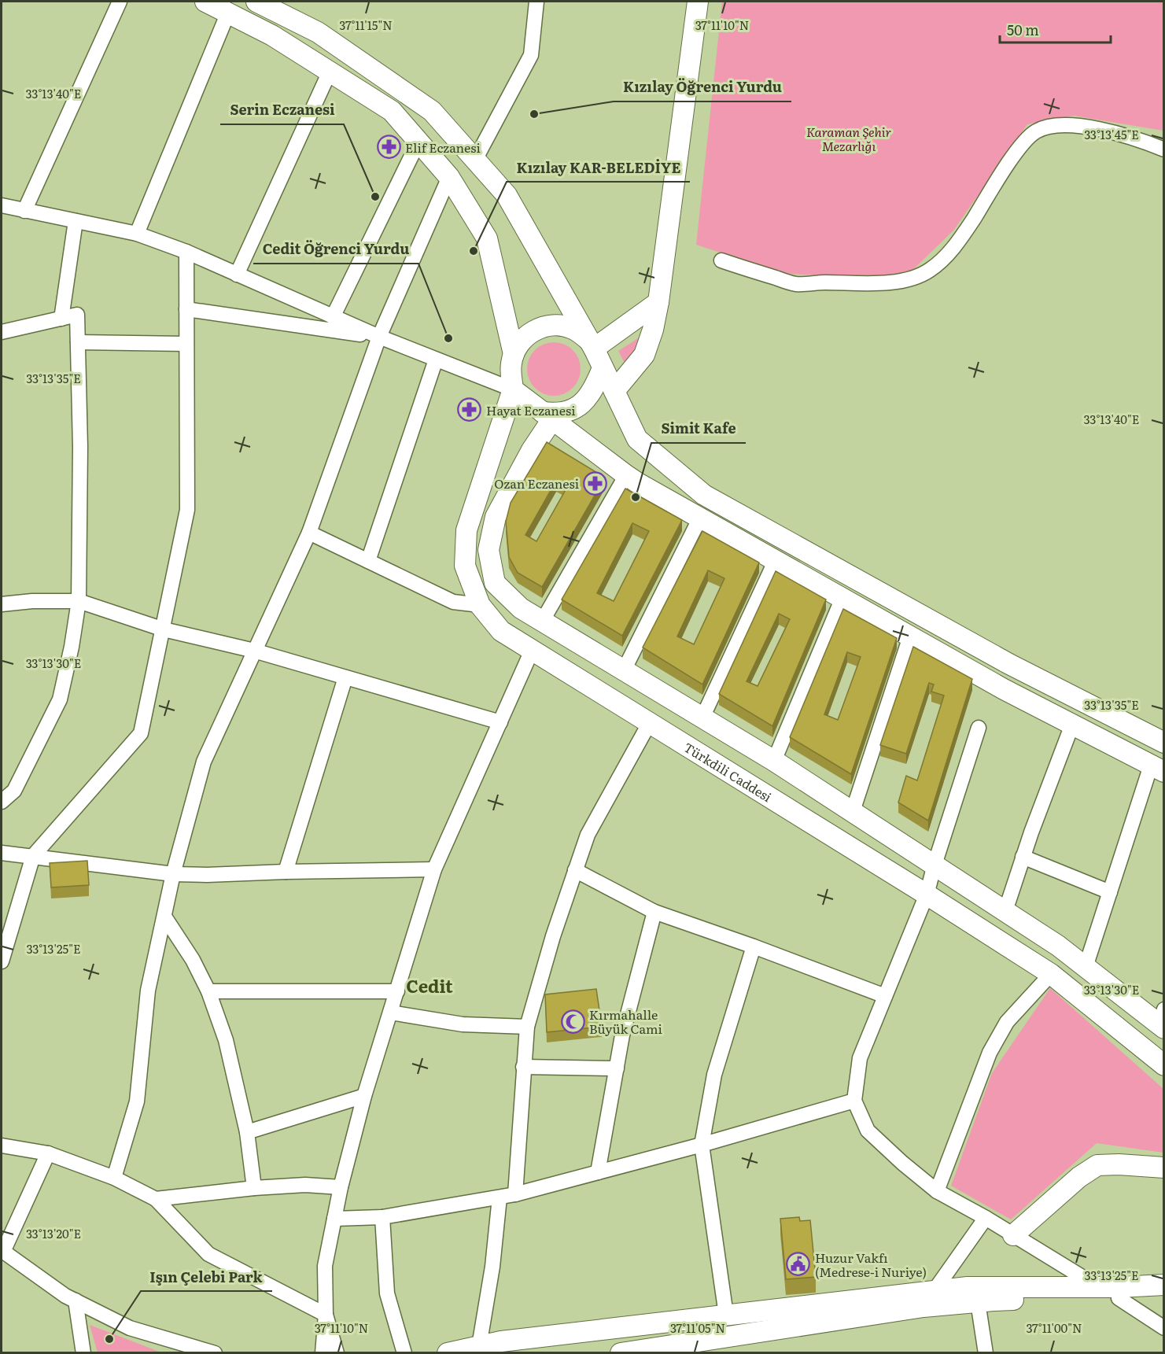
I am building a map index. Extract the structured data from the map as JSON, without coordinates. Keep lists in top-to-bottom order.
{
  "streets": {
    "main road": ["Türkdili Caddesi"]
  },
  "districts": ["Cedit"],
  "parks": ["Karaman Şehir Mezarlığı"],
  "places": {
    "other": [
      "Kızılay Öğrenci Yurdu",
      "Serin Eczanesi",
      "Kızılay KAR-BELEDİYE",
      "Cedit Öğrenci Yurdu",
      "Simit Kafe",
      "Işın Çelebi Park"
    ],
    "pharmacy": ["Elif Eczanesi", "Hayat Eczanesi", "Ozan Eczanesi"],
    "mosque": ["Kırmahalle Büyük Cami"],
    "public building": ["Huzur Vakfı (Medrese-i Nuriye)"]
  },
  "scale_bar": "50 m",
  "coordinates": [
    "37°11'15\"N",
    "37°11'10\"N",
    "33°13'40\"E",
    "33°13'45\"E",
    "33°13'35\"E",
    "33°13'30\"E",
    "33°13'25\"E",
    "33°13'20\"E",
    "37°11'05\"N",
    "37°11'00\"N"
  ]
}
